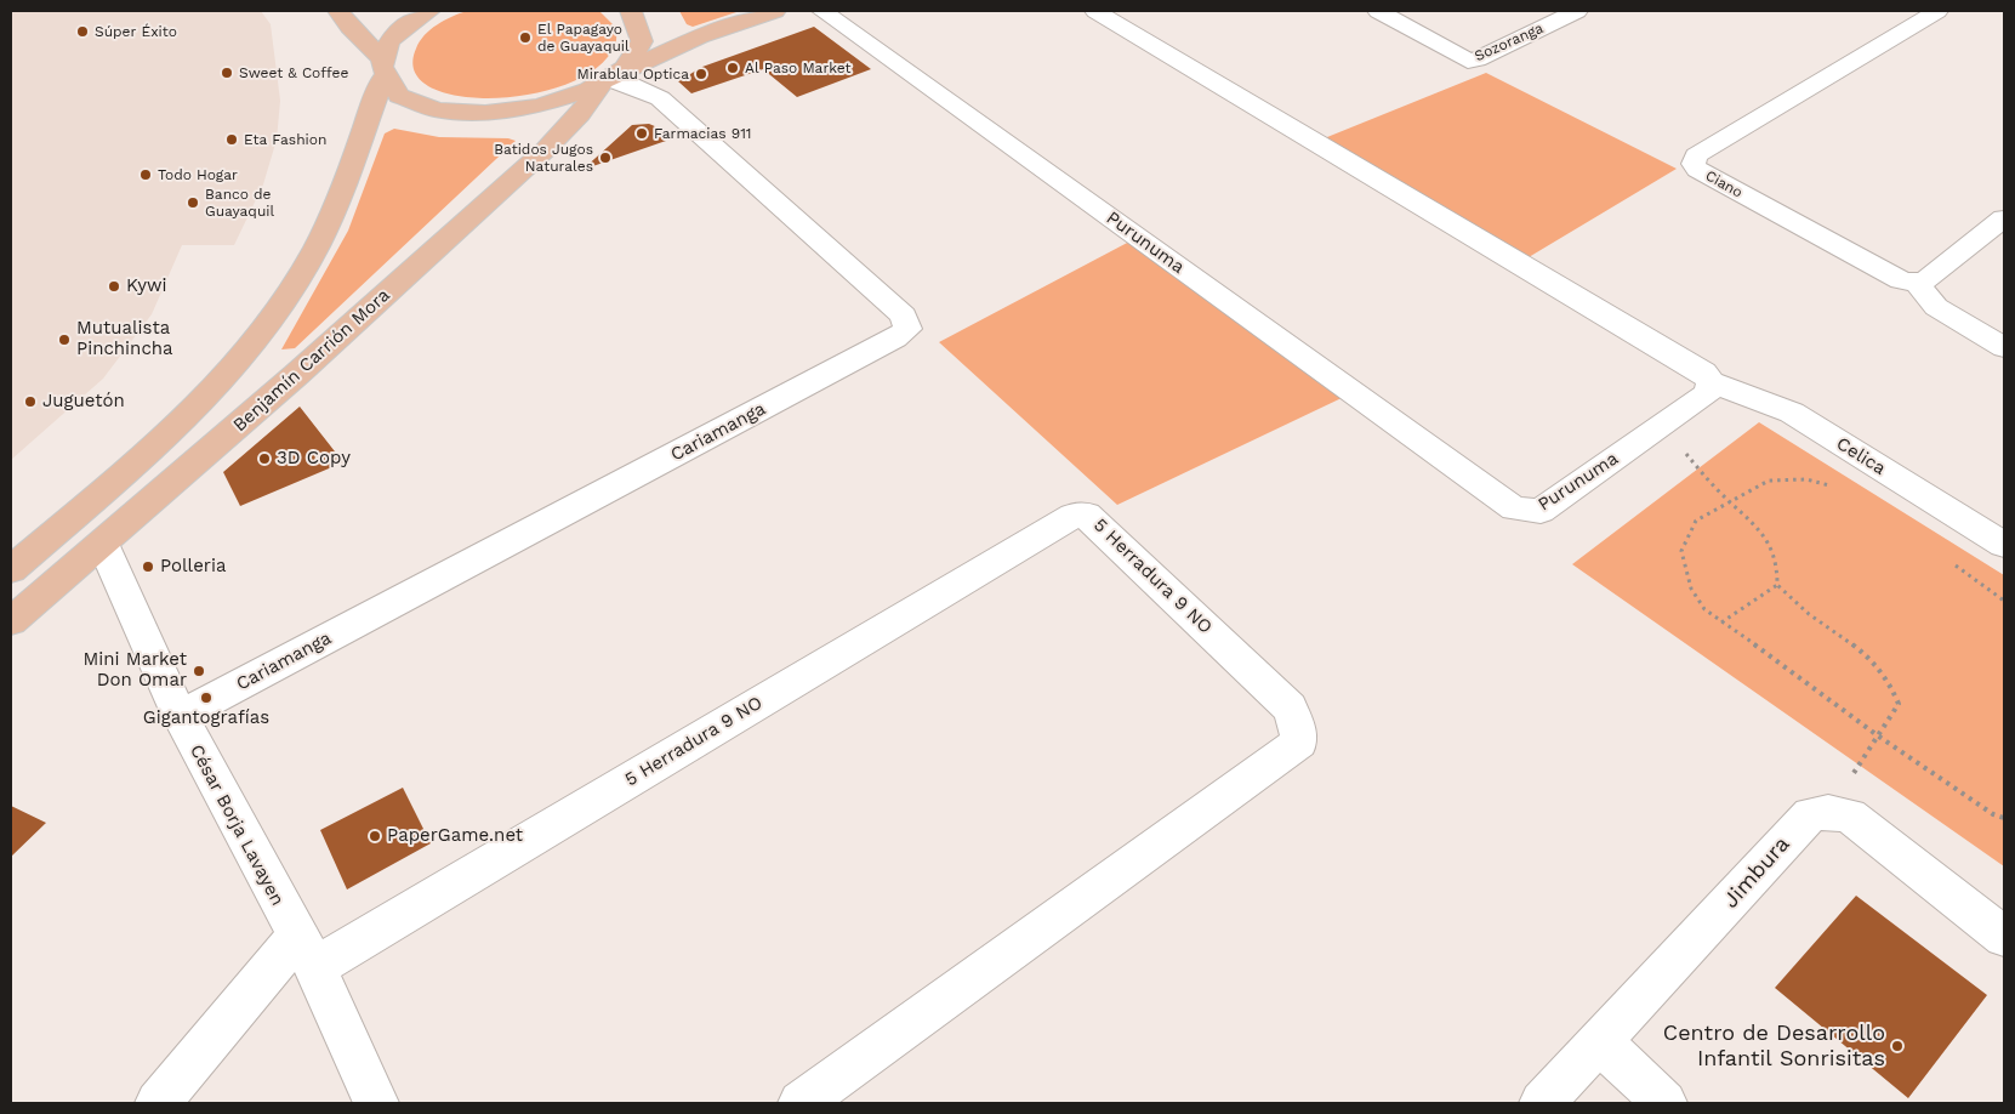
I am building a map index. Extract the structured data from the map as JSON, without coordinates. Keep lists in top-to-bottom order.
{
  "streets": {
    "main road": ["Benjamín Carrión Mora"],
    "street": [
      "Sozoranga",
      "Ciano",
      "Purunuma",
      "Cariamanga",
      "Celica",
      "5 Herradura 9 NO",
      "César Borja Lavayen",
      "Jimbura"
    ]
  },
  "crossings": [
    ["Purunuma", "Celica"],
    ["Benjamín Carrión Mora", "Cariamanga"],
    ["Benjamín Carrión Mora", "César Borja Lavayen"],
    ["Cariamanga", "César Borja Lavayen"],
    ["5 Herradura 9 NO", "César Borja Lavayen"]
  ],
  "places": [
    "Súper Éxito",
    "El Papagayo de Guayaquil",
    "Al Paso Market",
    "Sweet & Coffee",
    "Mirablau Optica",
    "Farmacias 911",
    "Eta Fashion",
    "Batidos Jugos Naturales",
    "Todo Hogar",
    "Banco de Guayaquil",
    "Kywi",
    "Mutualista Pinchincha",
    "Juguetón",
    "3D Copy",
    "Polleria",
    "Mini Market Don Omar",
    "Gigantografías",
    "PaperGame.net",
    "Centro de Desarrollo Infantil Sonrisitas"
  ]
}
